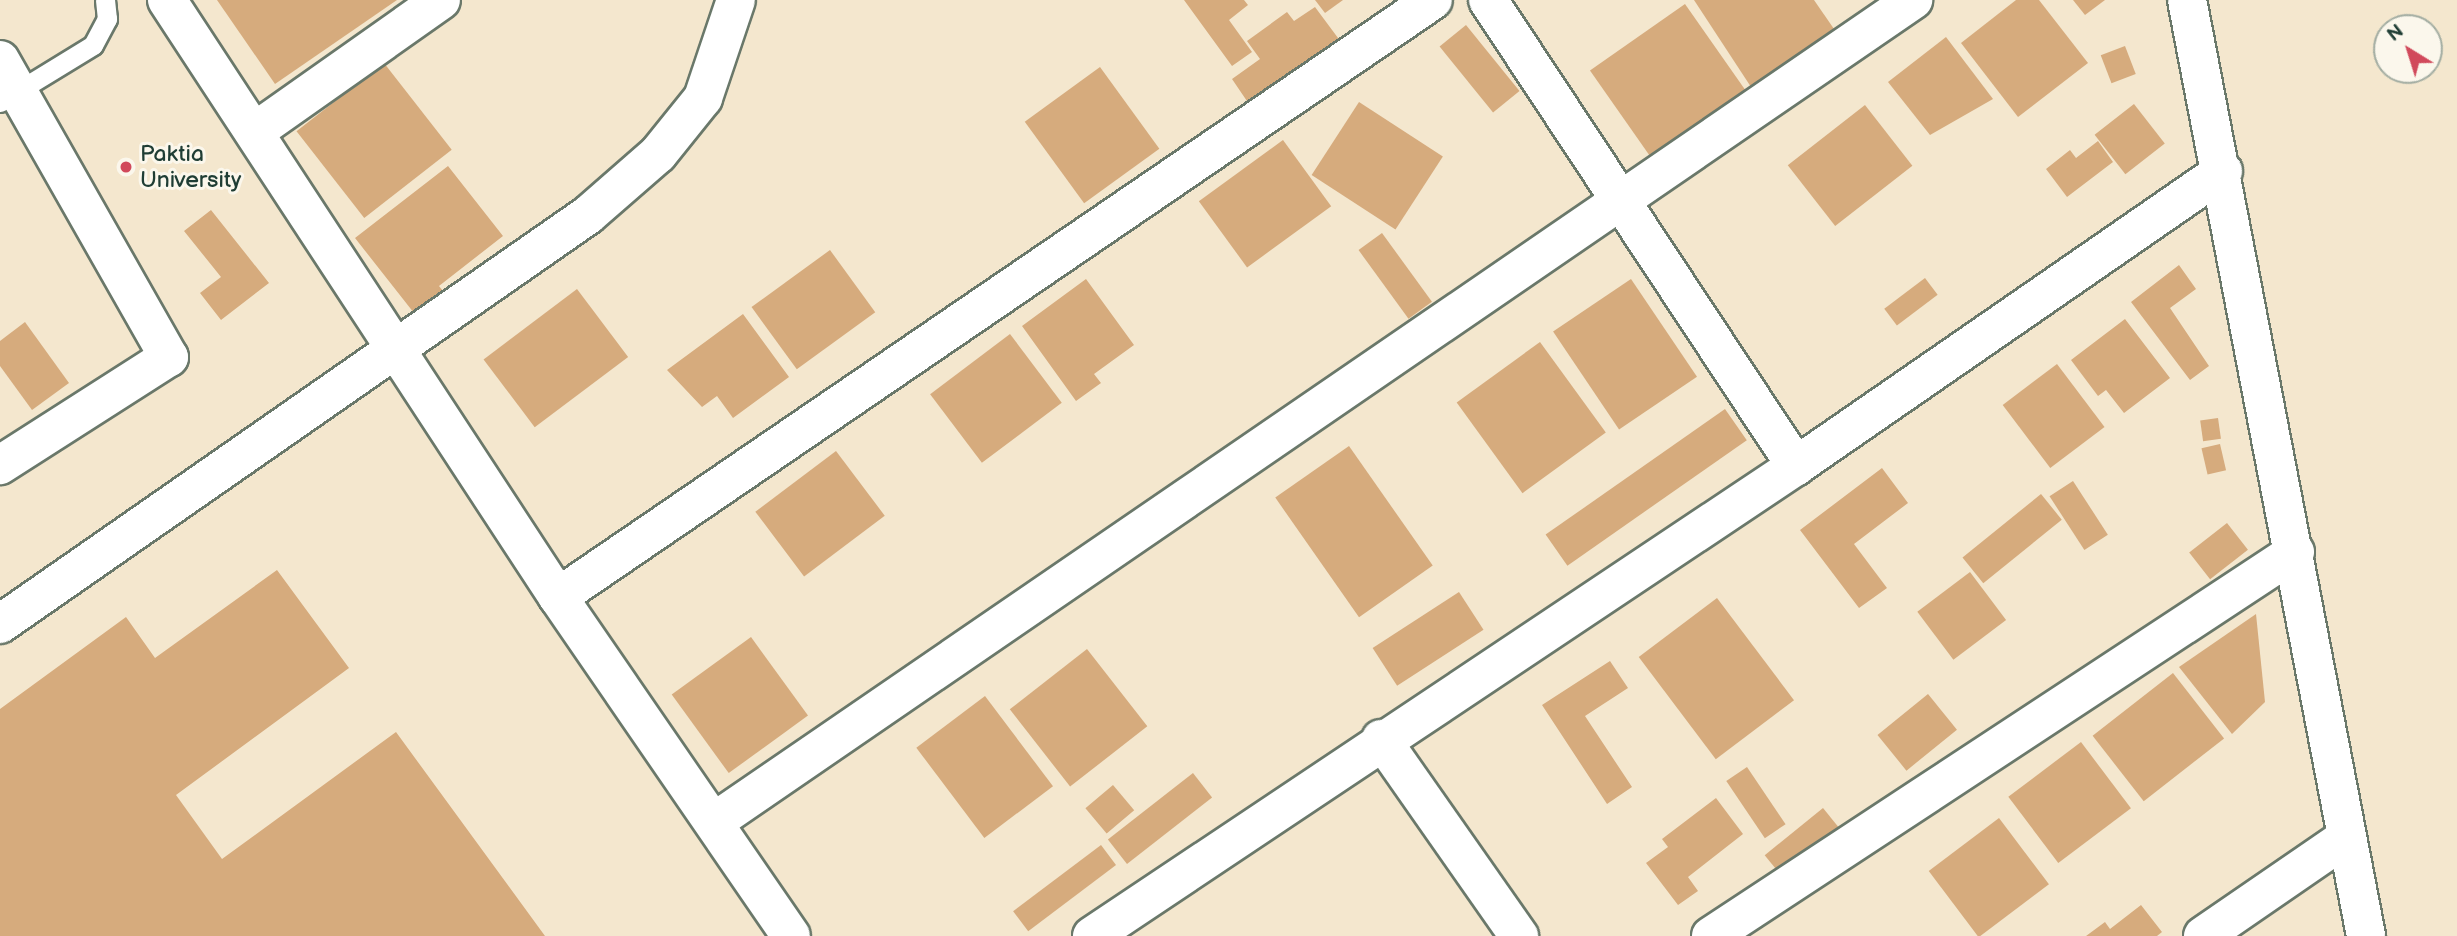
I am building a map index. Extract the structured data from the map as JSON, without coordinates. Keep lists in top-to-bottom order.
{
  "places": ["Paktia University"],
  "north": "top left"
}
